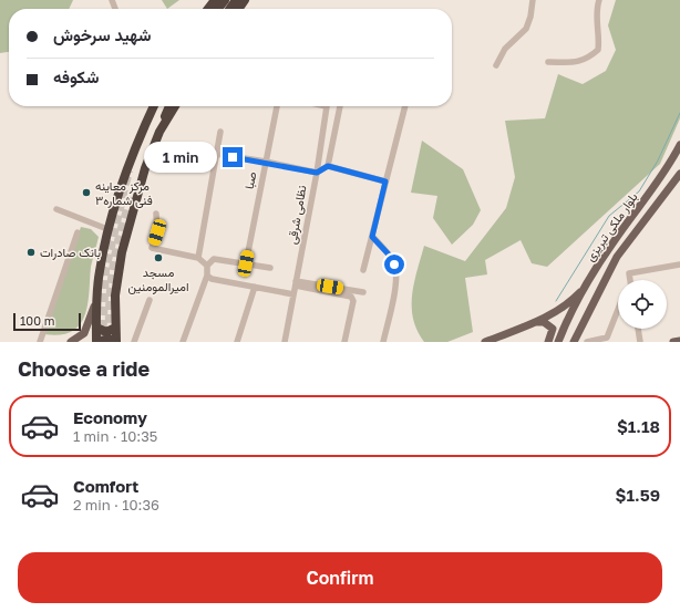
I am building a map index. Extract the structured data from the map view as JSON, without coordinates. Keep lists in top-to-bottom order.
{
  "streets": {
    "main road": ["بلوار ملکى تبریزى"],
    "street": ["صبا", "نظامی شرقی"]
  },
  "places": ["مرکز معاینه فنی شماره۳", "بانک صادرات", "مسجد امیرالمومنین"],
  "scale_bar": "100 m",
  "page": {
    "banner": ["شهید سرخوش", "شکوفه"],
    "bubble": "1 min",
    "scale": "100 m",
    "heading": "Choose a ride",
    "list": [
      {
        "name": "Economy",
        "note": "1 min · 10:35",
        "value": "$1.18"
      },
      {
        "name": "Comfort",
        "note": "2 min · 10:36",
        "value": "$1.59"
      }
    ],
    "buttons": "Confirm"
  }
}
